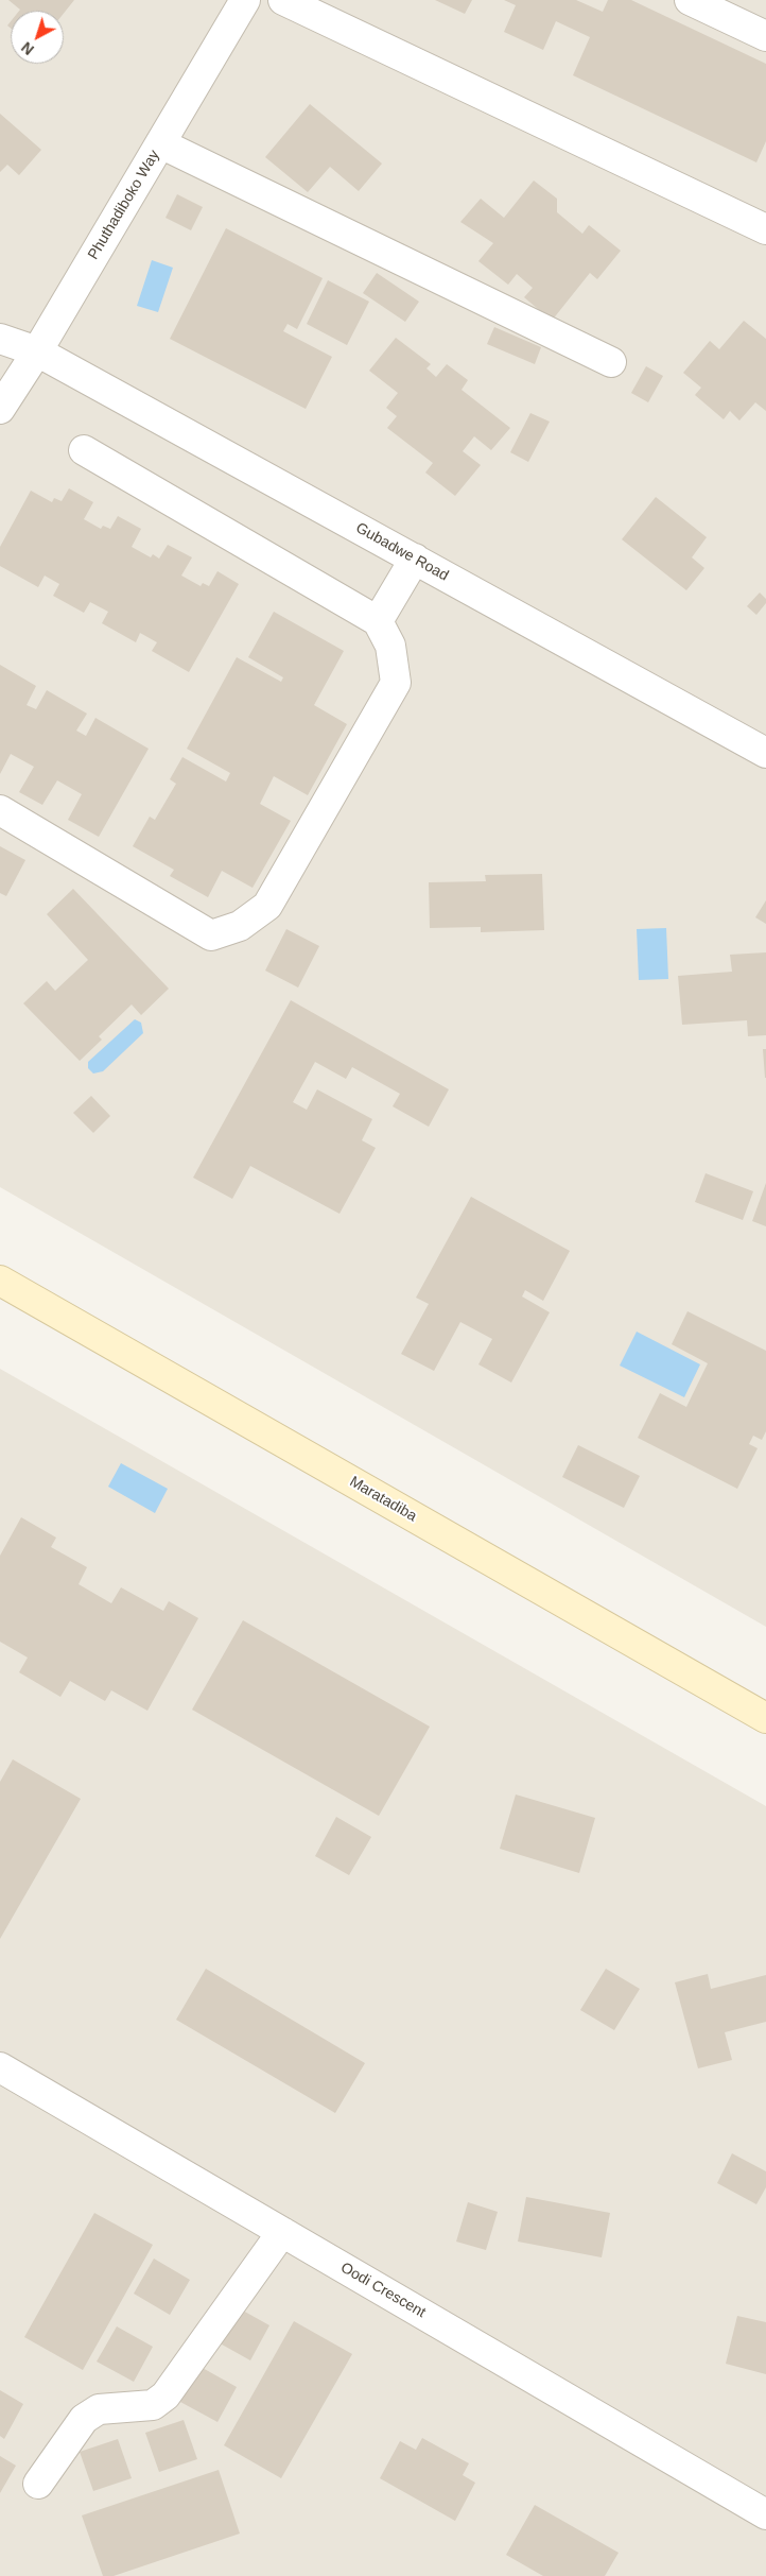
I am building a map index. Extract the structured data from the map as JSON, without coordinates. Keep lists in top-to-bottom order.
{
  "streets": {
    "street": [
      "Phuthadiboko Way",
      "Gubadwe Road",
      "Maratadiba",
      "Oodi Crescent"
    ]
  },
  "crossings": [
    ["Phuthadiboko Way", "Gubadwe Road"]
  ],
  "north": "bottom left"
}
